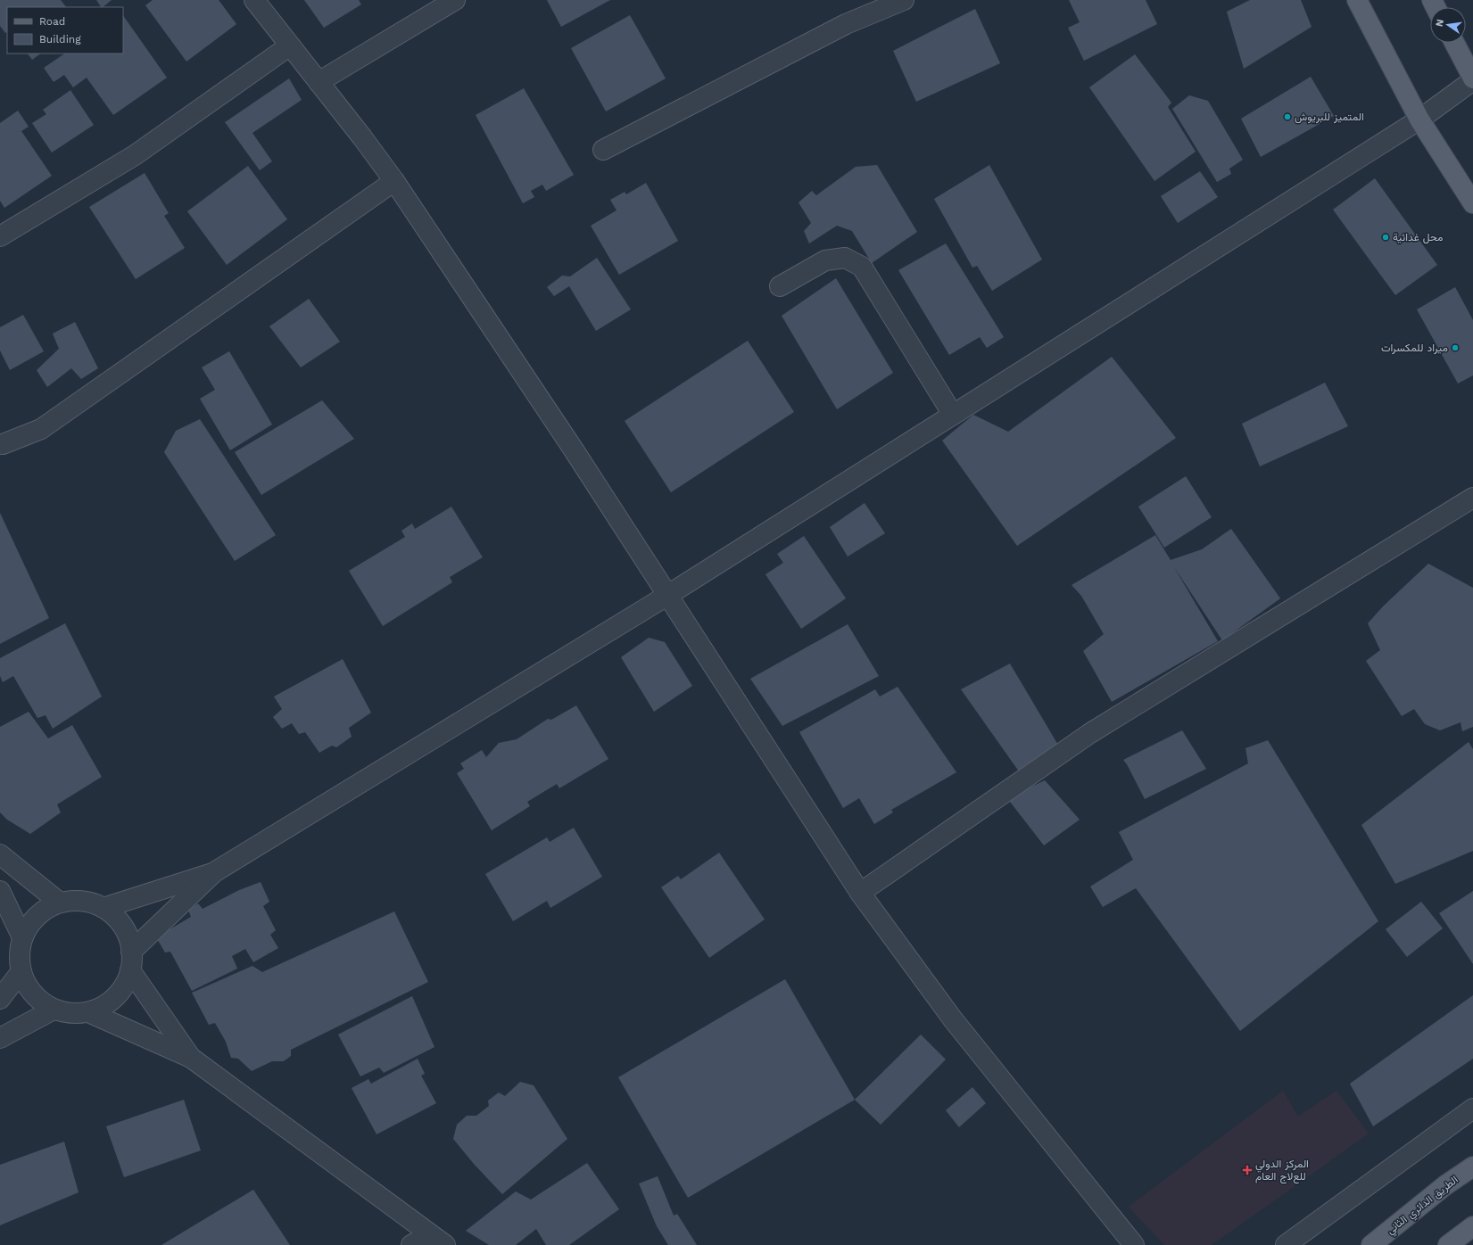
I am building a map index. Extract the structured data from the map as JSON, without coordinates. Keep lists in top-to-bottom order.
{
  "streets": {
    "main road": ["الطريق الدائري الثاني"]
  },
  "places": {
    "other": ["المتميز للبريوش", "محل غدائية", "ميراد للمكسرات"],
    "health": ["المركز الدولي للعﻻج العام"]
  },
  "legend": ["Road", "Building"],
  "north": "left"
}
